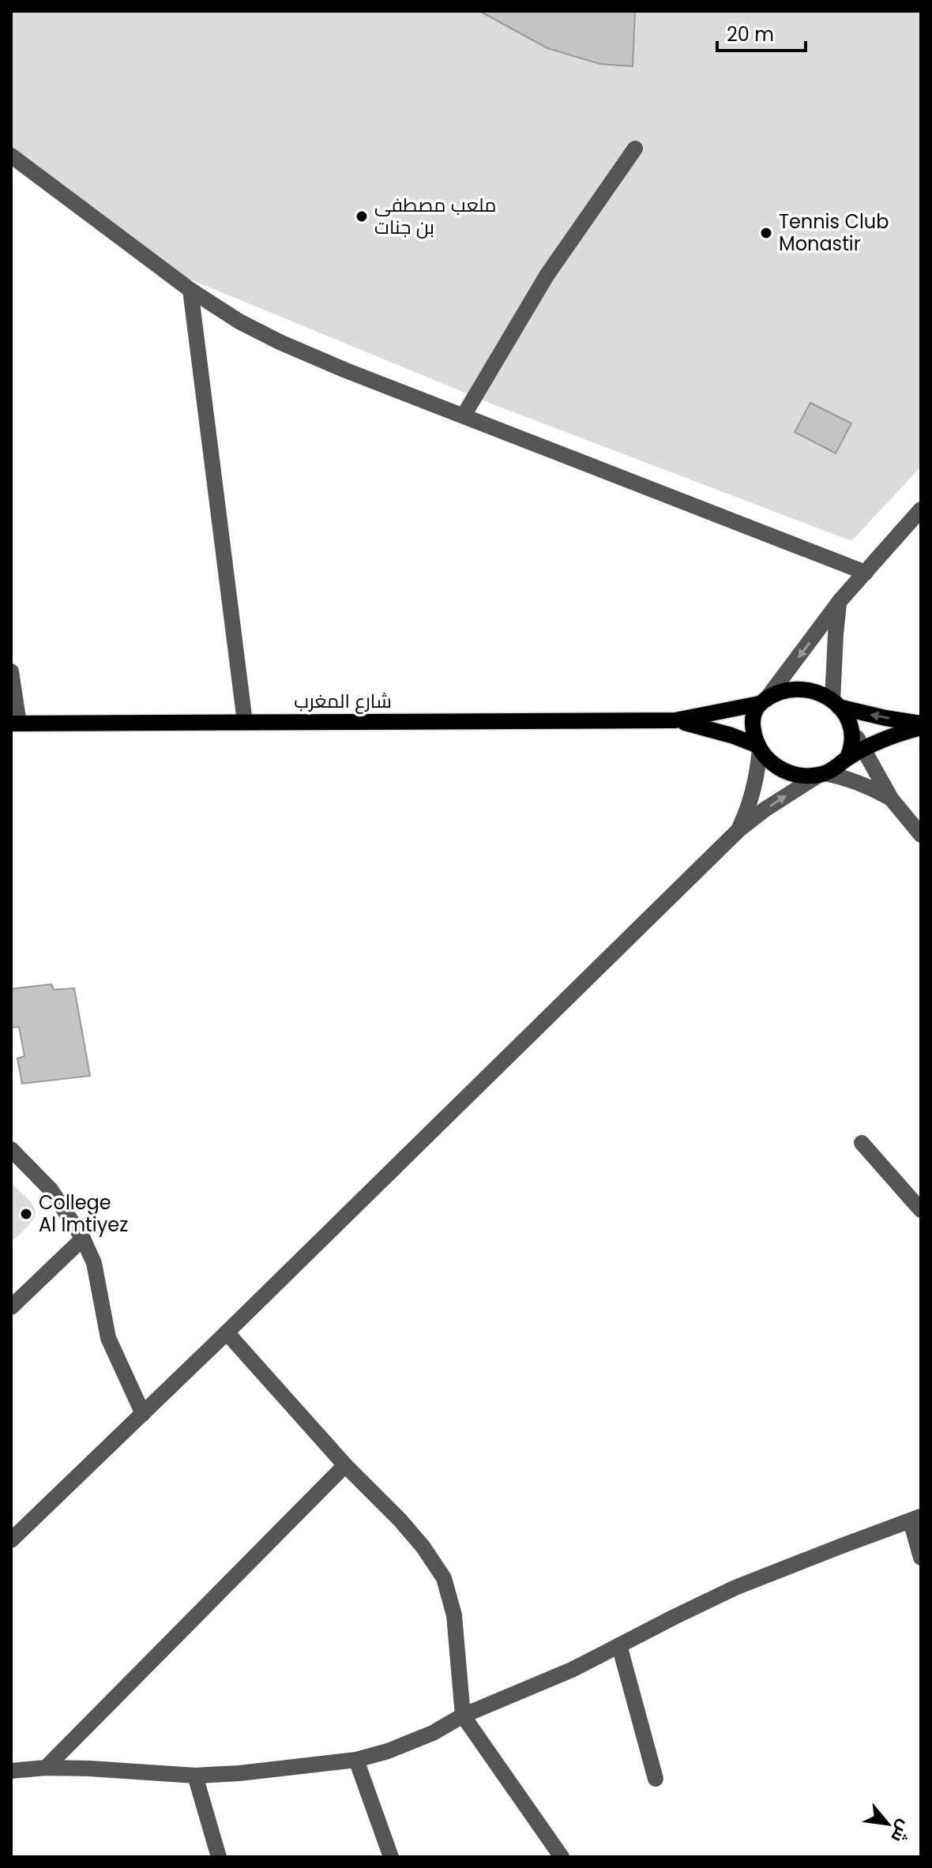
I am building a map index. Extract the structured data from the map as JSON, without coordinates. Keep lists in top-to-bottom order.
{
  "streets": {
    "main road": ["شارع المغرب"]
  },
  "places": ["ملعب مصطفى بن جنات", "Tennis Club Monastir", "College Al Imtiyez"],
  "scale_bar": "20 m",
  "north": "bottom right"
}
